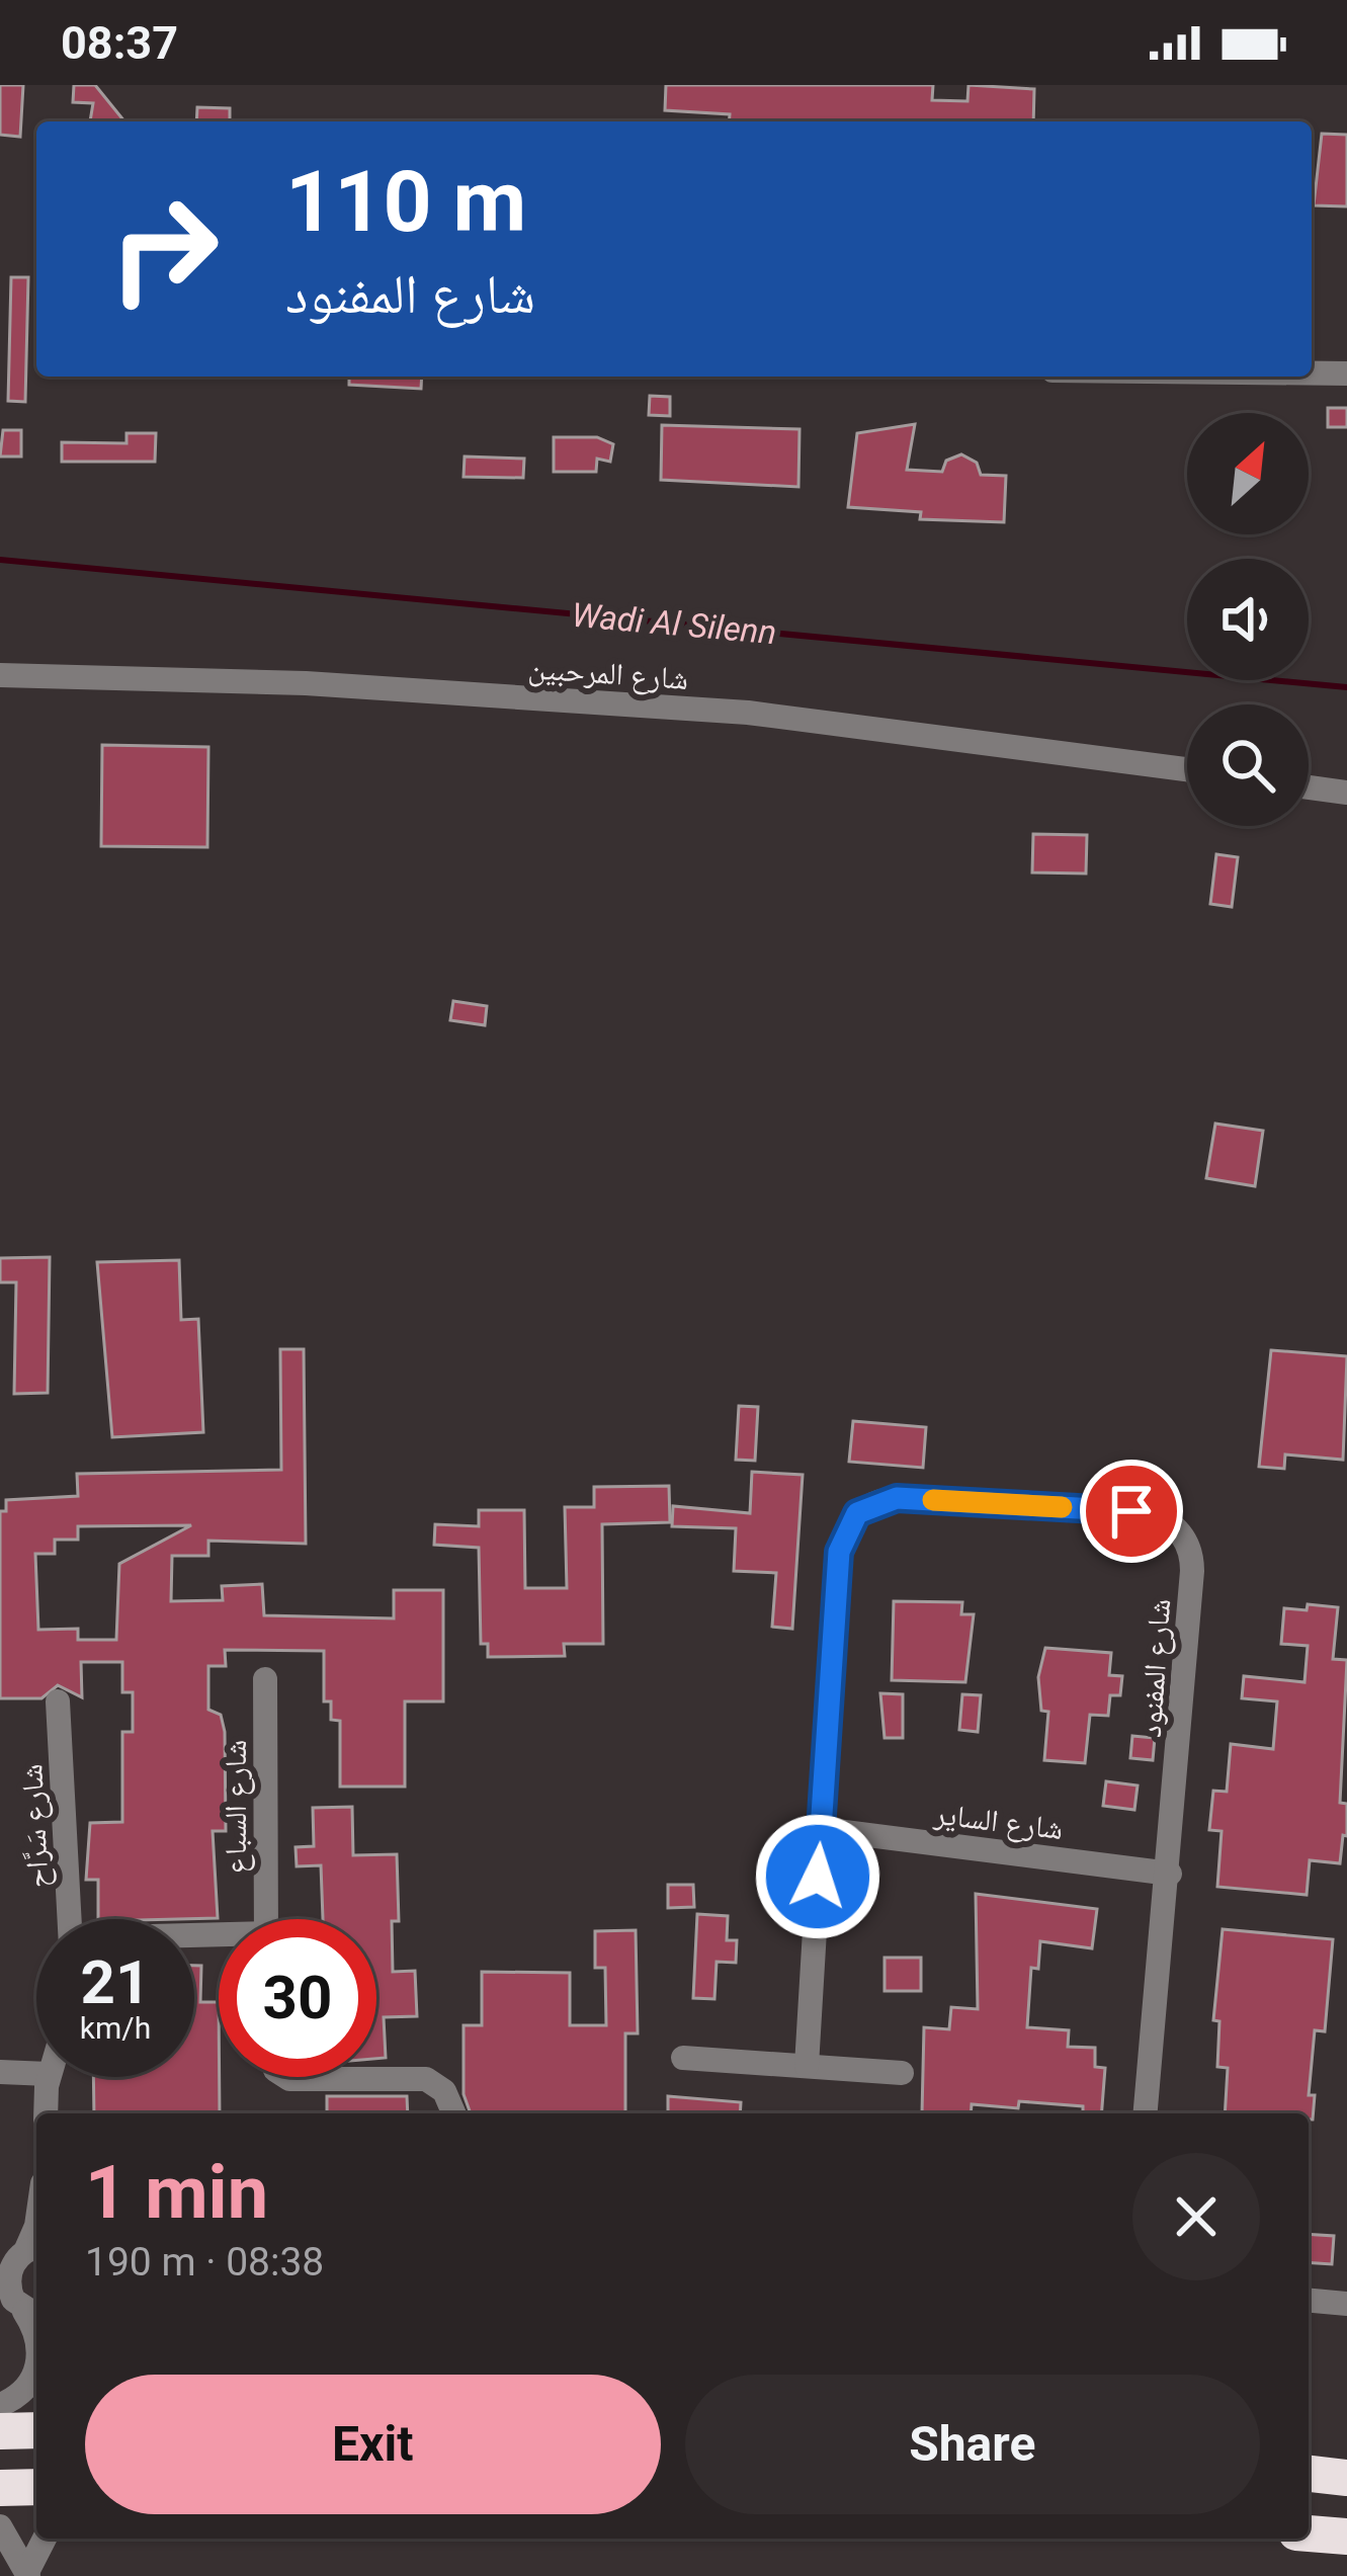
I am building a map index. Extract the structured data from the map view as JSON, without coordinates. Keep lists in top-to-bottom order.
{
  "streets": {
    "street": [
      "شارع المرحبين",
      "شارع المفنود",
      "شارع السباع",
      "شارع الساير",
      "شارع سَرَّاح"
    ]
  },
  "crossings": [
    ["شارع المفنود", "شارع الساير"]
  ],
  "water": ["Wadi Al Silenn"],
  "north": "top right",
  "page": {
    "status": "08:37",
    "turn": ["110 m", "شارع المفنود"],
    "speed": "21 km/h",
    "limit": "30",
    "heading": ["1 min", "190 m · 08:38"],
    "buttons": ["Exit", "Share"]
  }
}
